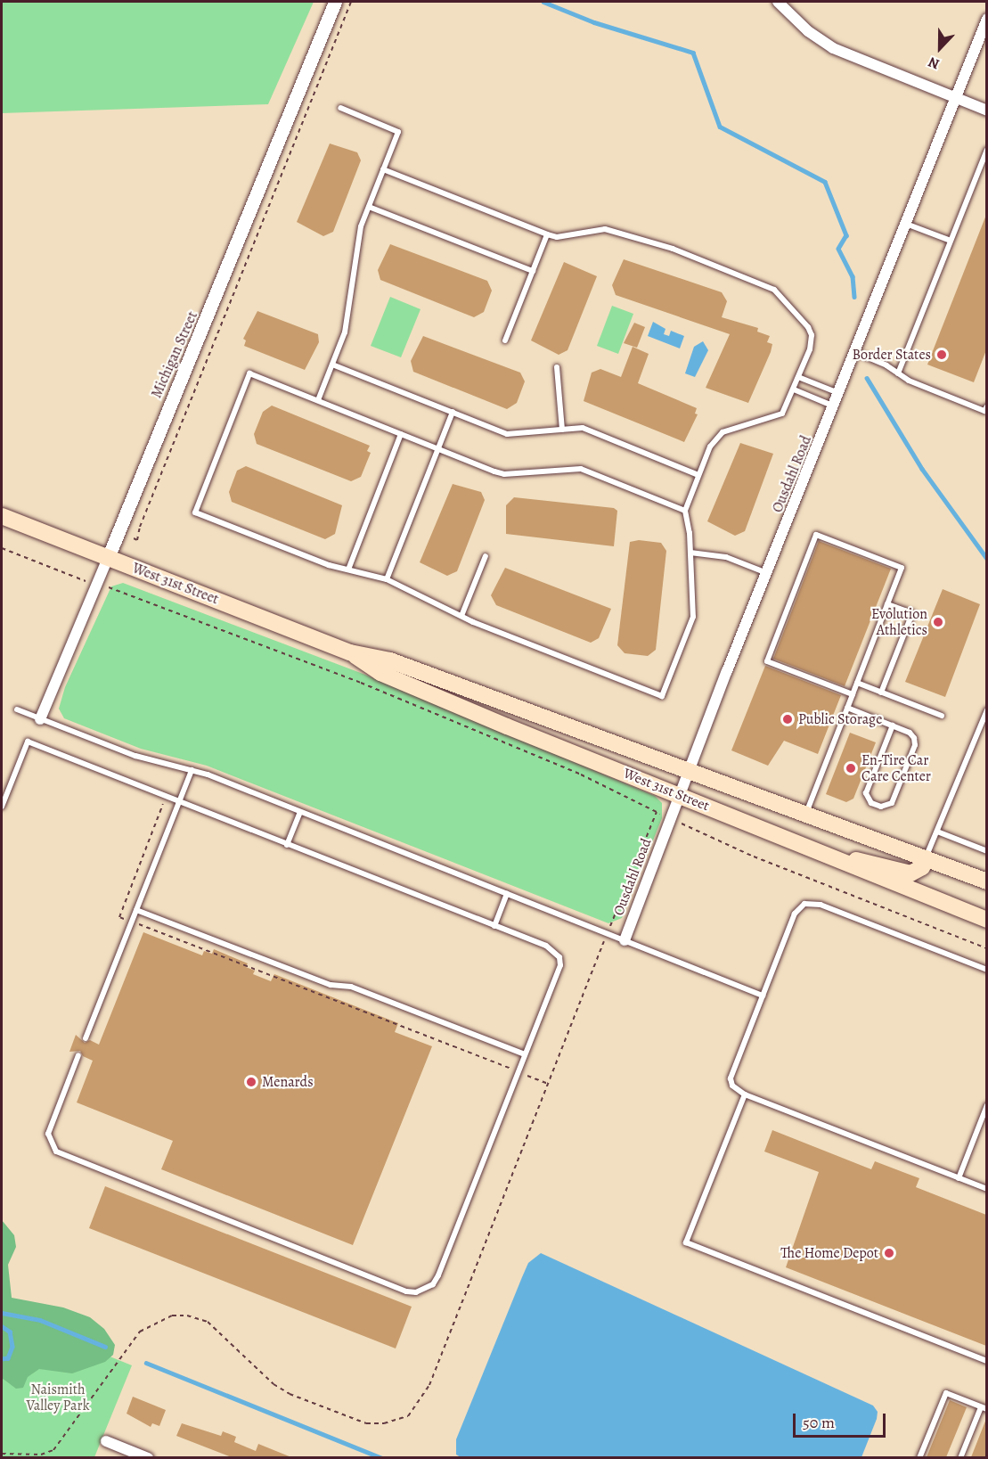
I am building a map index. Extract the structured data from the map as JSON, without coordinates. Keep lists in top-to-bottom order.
{
  "streets": {
    "main road": ["West 31st Street"],
    "street": ["Michigan Street", "Ousdahl Road"]
  },
  "crossings": [
    ["Michigan Street", "West 31st Street"],
    ["Ousdahl Road", "West 31st Street"]
  ],
  "parks": ["Naismith Valley Park"],
  "places": [
    "Border States",
    "Evolution Athletics",
    "Public Storage",
    "En-Tire Car Care Center",
    "Menards",
    "The Home Depot"
  ],
  "scale_bar": "50 m",
  "north": "bottom"
}
